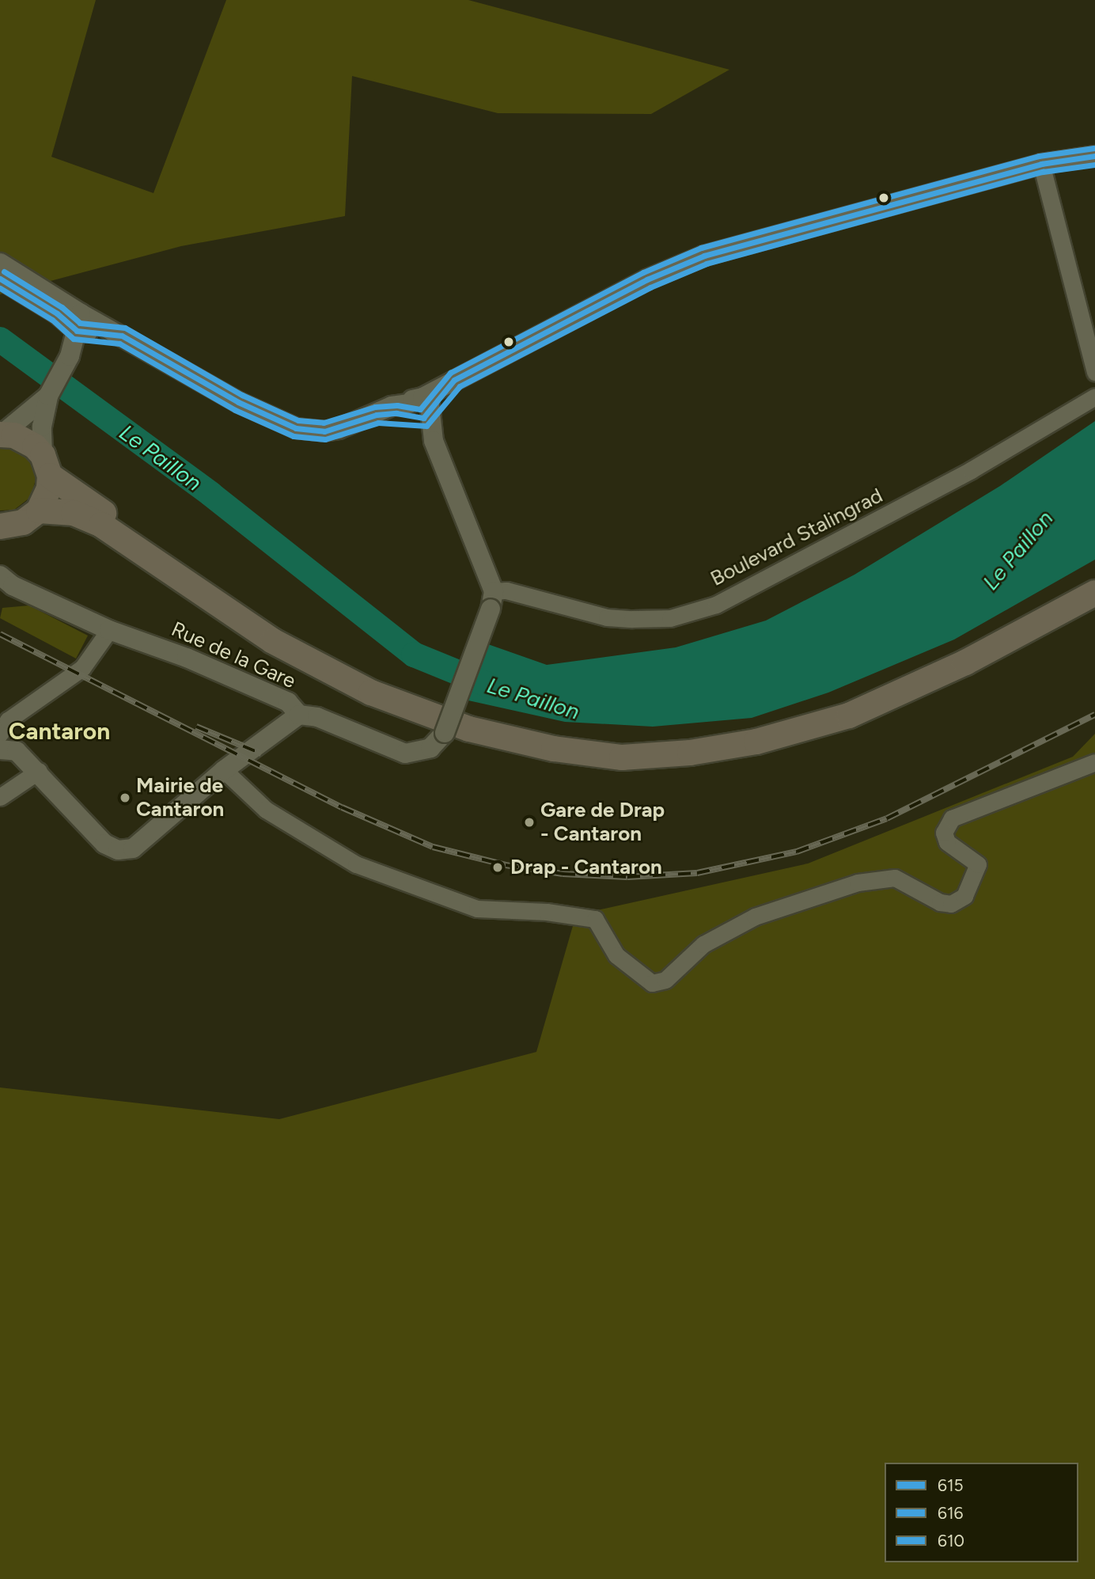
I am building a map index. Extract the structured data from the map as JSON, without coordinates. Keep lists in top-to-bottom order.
{
  "streets": {
    "street": ["Boulevard Stalingrad", "Rue de la Gare"]
  },
  "crossings": [
    ["Boulevard Stalingrad", "Rue de la Gare"]
  ],
  "districts": ["Cantaron"],
  "water": ["Le Paillon"],
  "places": ["Mairie de Cantaron", "Gare de Drap - Cantaron", "Drap - Cantaron"],
  "lines": ["transit line 610", "transit line 615", "transit line 616"],
  "legend": ["615", "616", "610"]
}
